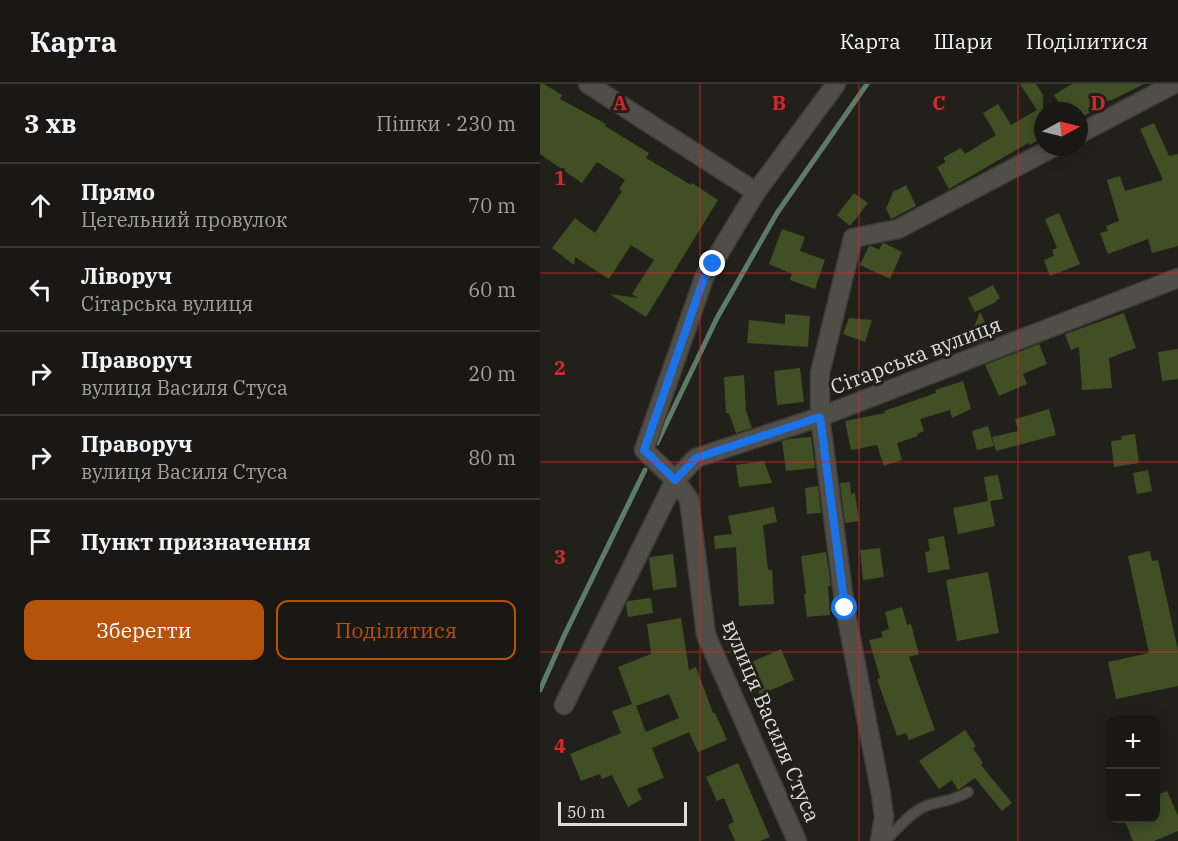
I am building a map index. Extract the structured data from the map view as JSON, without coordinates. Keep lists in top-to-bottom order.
{
  "streets": {
    "street": ["Сітарська вулиця", "вулиця Василя Стуса"]
  },
  "crossings": [
    ["Сітарська вулиця", "вулиця Василя Стуса"]
  ],
  "scale_bar": "50 m",
  "north": "right",
  "page": {
    "header": "Карта",
    "nav": ["Карта", "Шари", "Поділитися"],
    "heading": ["3 хв", "Пішки · 230 m"],
    "list": [
      ["Прямо", "Цегельний провулок", "70 m"],
      ["Ліворуч", "Сітарська вулиця", "60 m"],
      ["Праворуч", "вулиця Василя Стуса", "20 m"],
      ["Праворуч", "вулиця Василя Стуса", "80 m"],
      "Пункт призначення"
    ],
    "buttons": ["Зберегти", "Поділитися"],
    "map_buttons": ["+", "−"],
    "scale": "50 m"
  },
  "grid": {
    "columns": [
      "A",
      "B",
      "C",
      "D"
    ],
    "rows": [
      "1",
      "2",
      "3",
      "4"
    ]
  }
}
